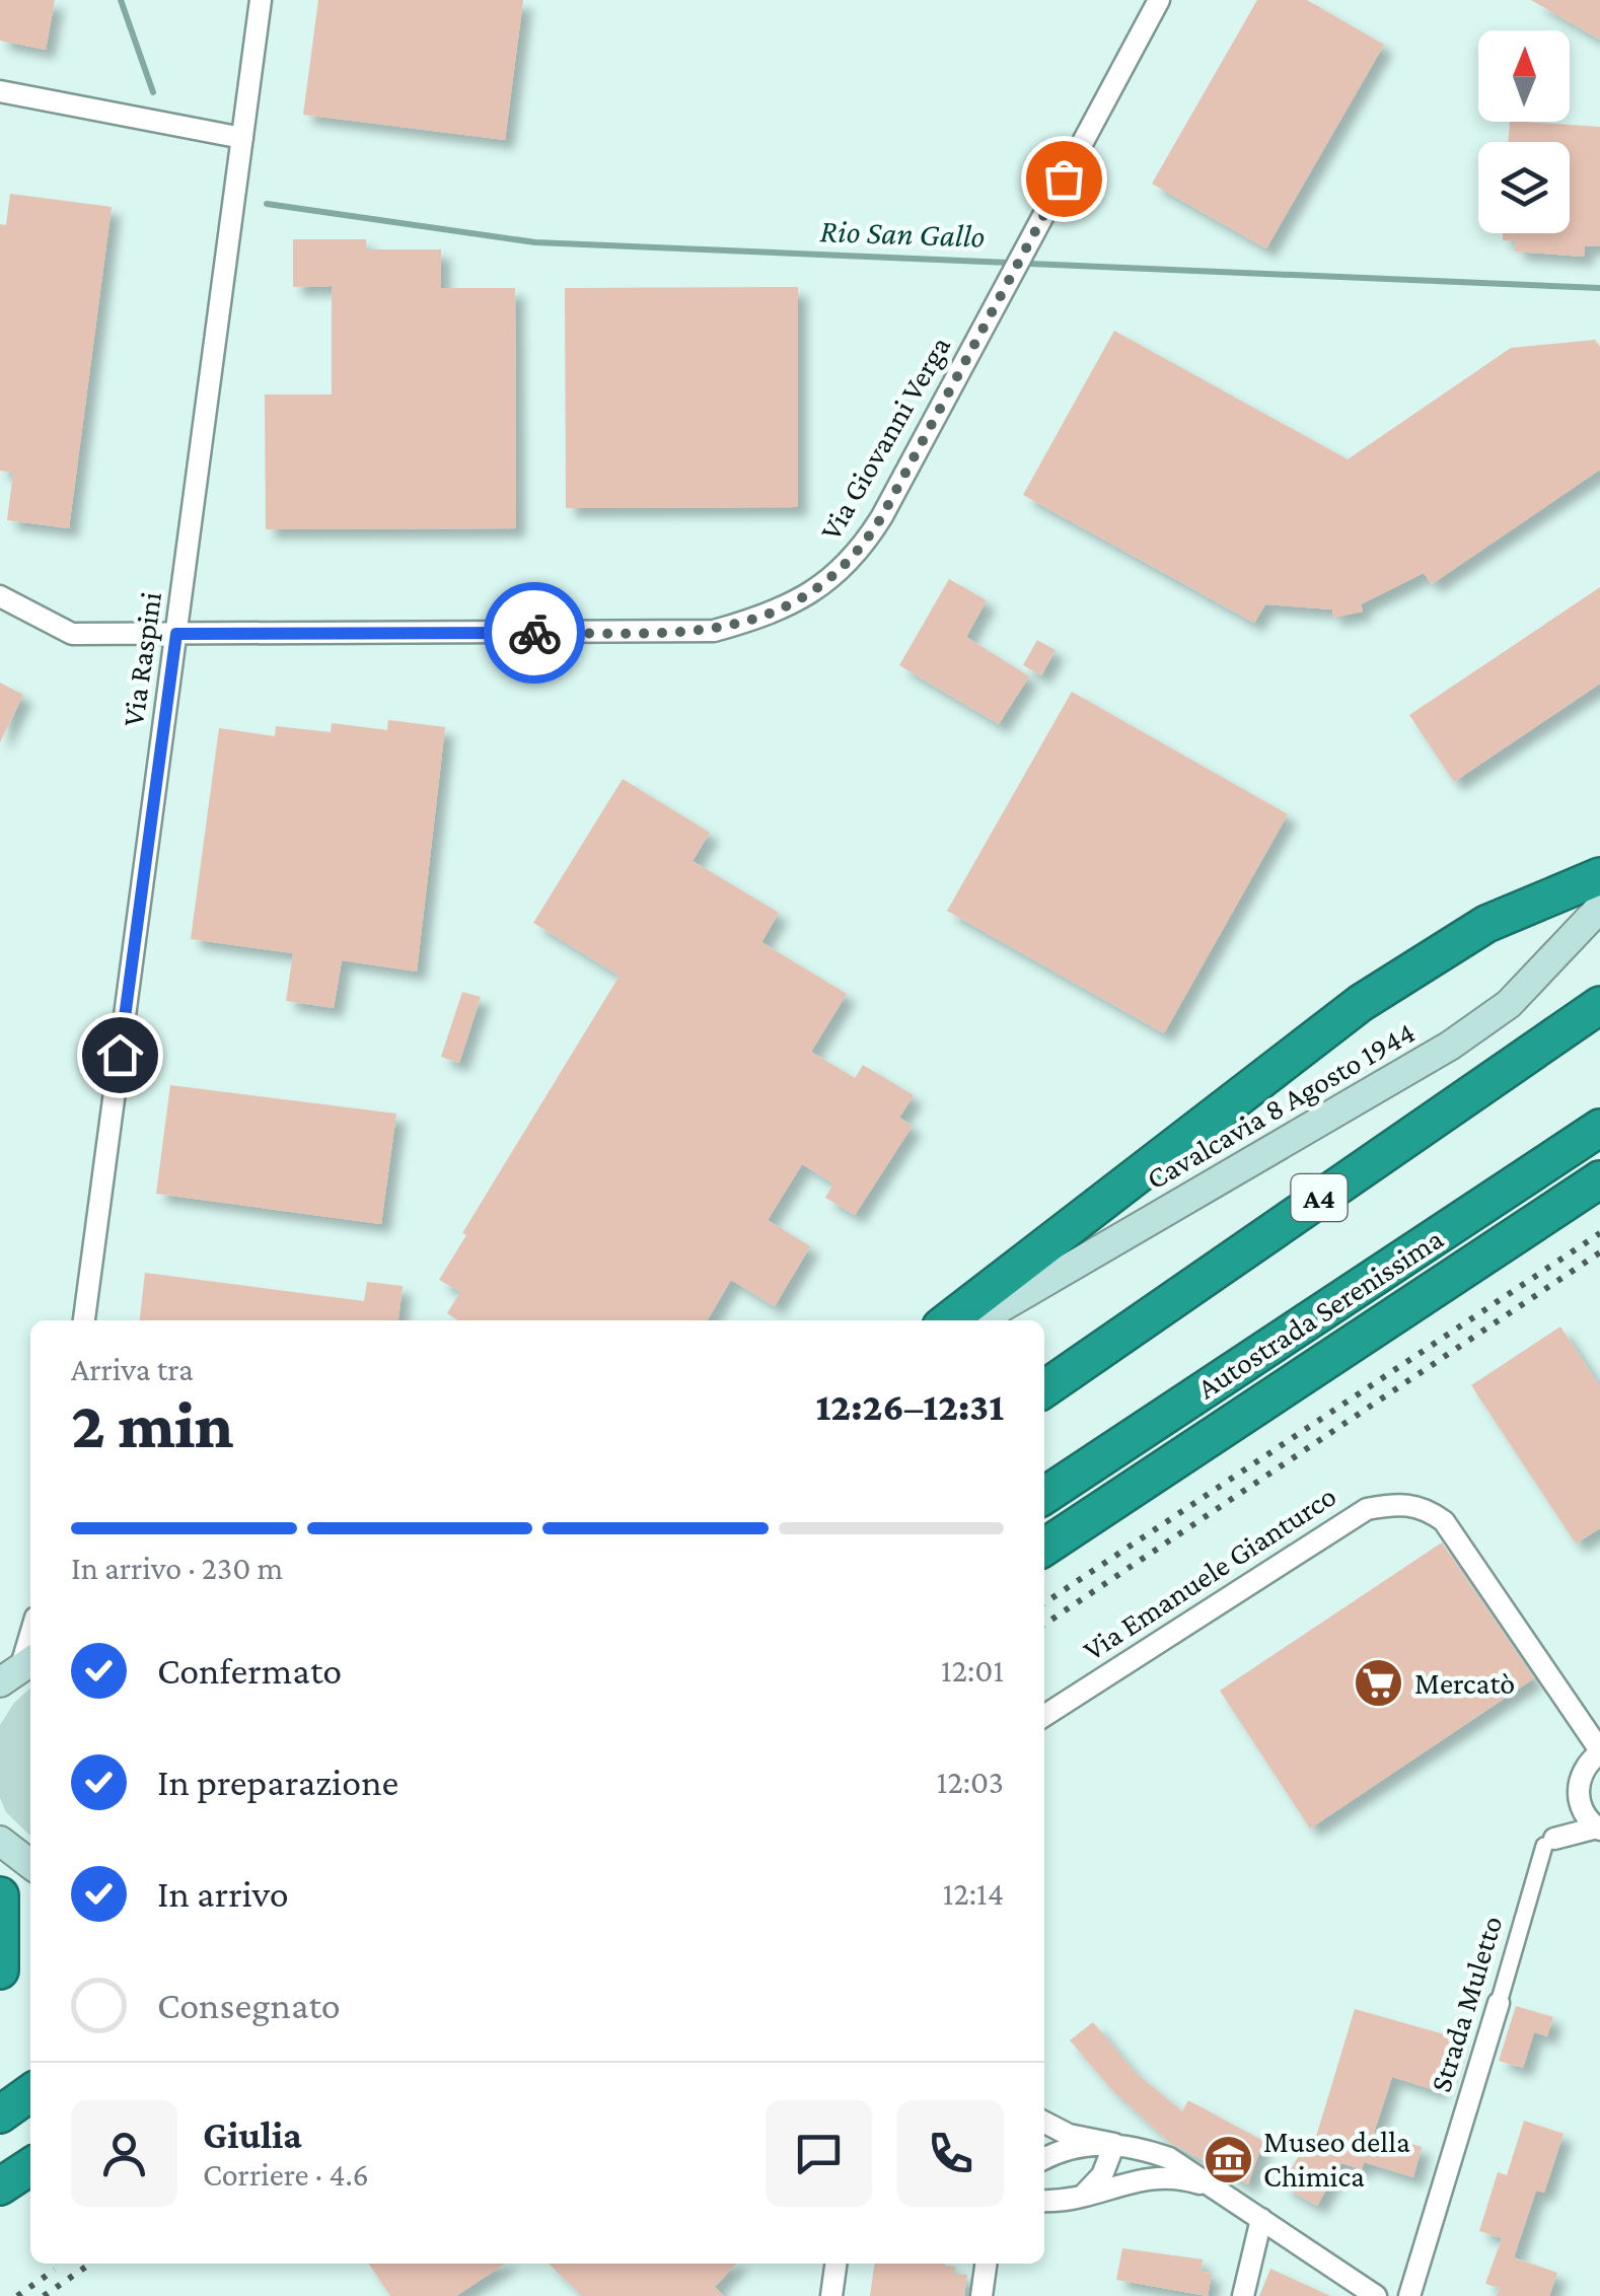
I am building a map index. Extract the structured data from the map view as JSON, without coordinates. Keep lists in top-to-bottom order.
{
  "streets": {
    "highway": ["A4", "Autostrada Serenissima"],
    "main road": ["Cavalcavia 8 Agosto 1944"],
    "street": [
      "Via Giovanni Verga",
      "Via Raspini",
      "Via Emanuele Gianturco",
      "Strada Muletto"
    ]
  },
  "crossings": [
    ["Via Giovanni Verga", "Via Raspini"]
  ],
  "water": ["Rio San Gallo"],
  "places": {
    "supermarket": ["Mercatò"],
    "museum": ["Museo della Chimica"]
  },
  "north": "top",
  "page": {
    "heading": ["2 min", "Arriva tra", "12:26–12:31"],
    "panel": ["Giulia", "Corriere · 4.6"],
    "bar": "In arrivo · 230 m",
    "list": [
      ["Confermato", "12:01"],
      ["In preparazione", "12:03"],
      ["In arrivo", "12:14"],
      "Consegnato"
    ]
  }
}
